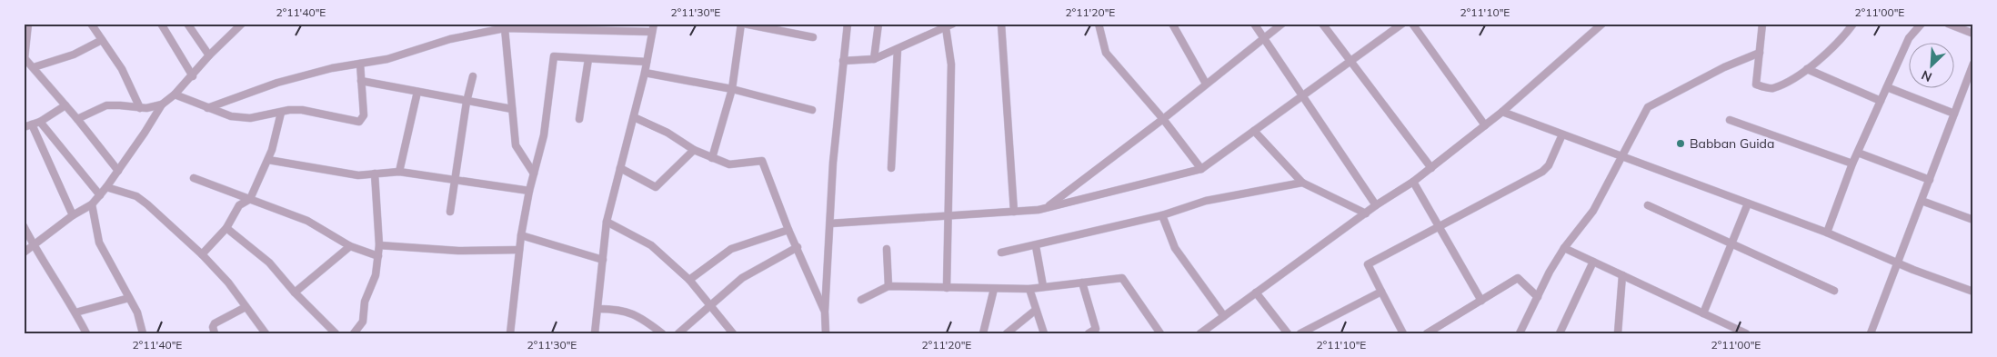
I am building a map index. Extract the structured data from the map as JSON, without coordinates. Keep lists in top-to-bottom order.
{
  "places": ["Babban Guida"],
  "north": "bottom left",
  "coordinates": [
    "2°11'40\"E",
    "2°11'30\"E",
    "2°11'20\"E",
    "2°11'10\"E",
    "2°11'00\"E"
  ]
}
